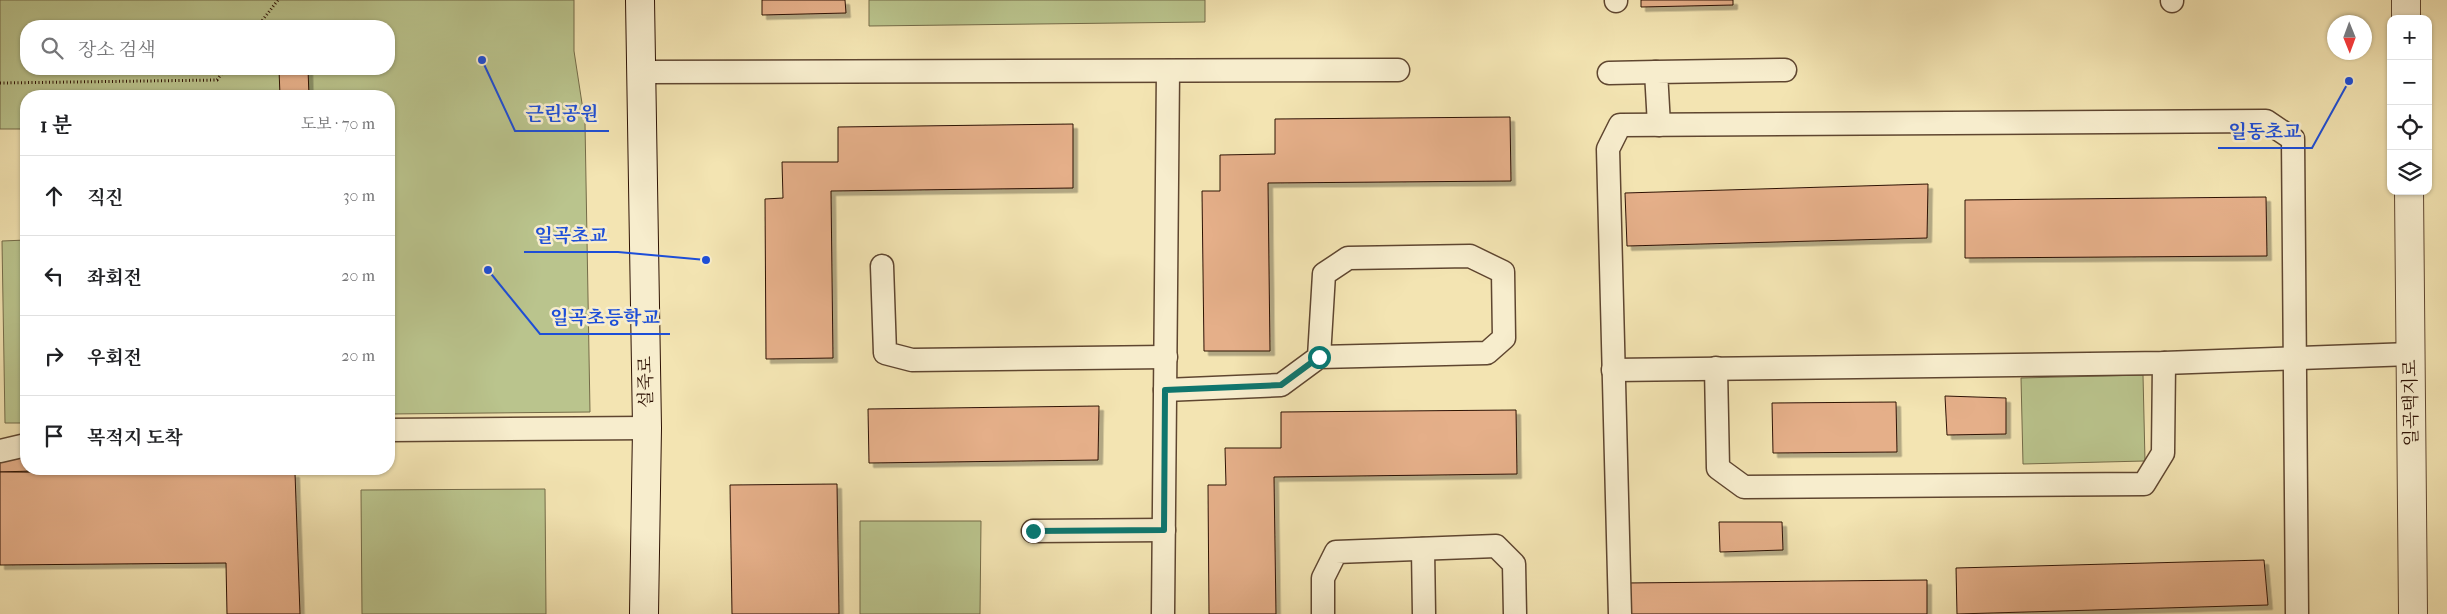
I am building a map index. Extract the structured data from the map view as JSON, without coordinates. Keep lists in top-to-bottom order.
{
  "streets": {
    "main road": ["설죽로", "일곡택지로"]
  },
  "places": [
    "근린공원",
    "일동초교",
    "일곡초교",
    "일곡초등학교"
  ],
  "north": "bottom",
  "page": {
    "map_buttons": ["+", "−"],
    "search": "장소 검색",
    "heading": ["1 분", "도보 · 70 m"],
    "list": [
      ["직진", "30 m"],
      ["좌회전", "20 m"],
      ["우회전", "20 m"],
      "목적지 도착"
    ]
  }
}
